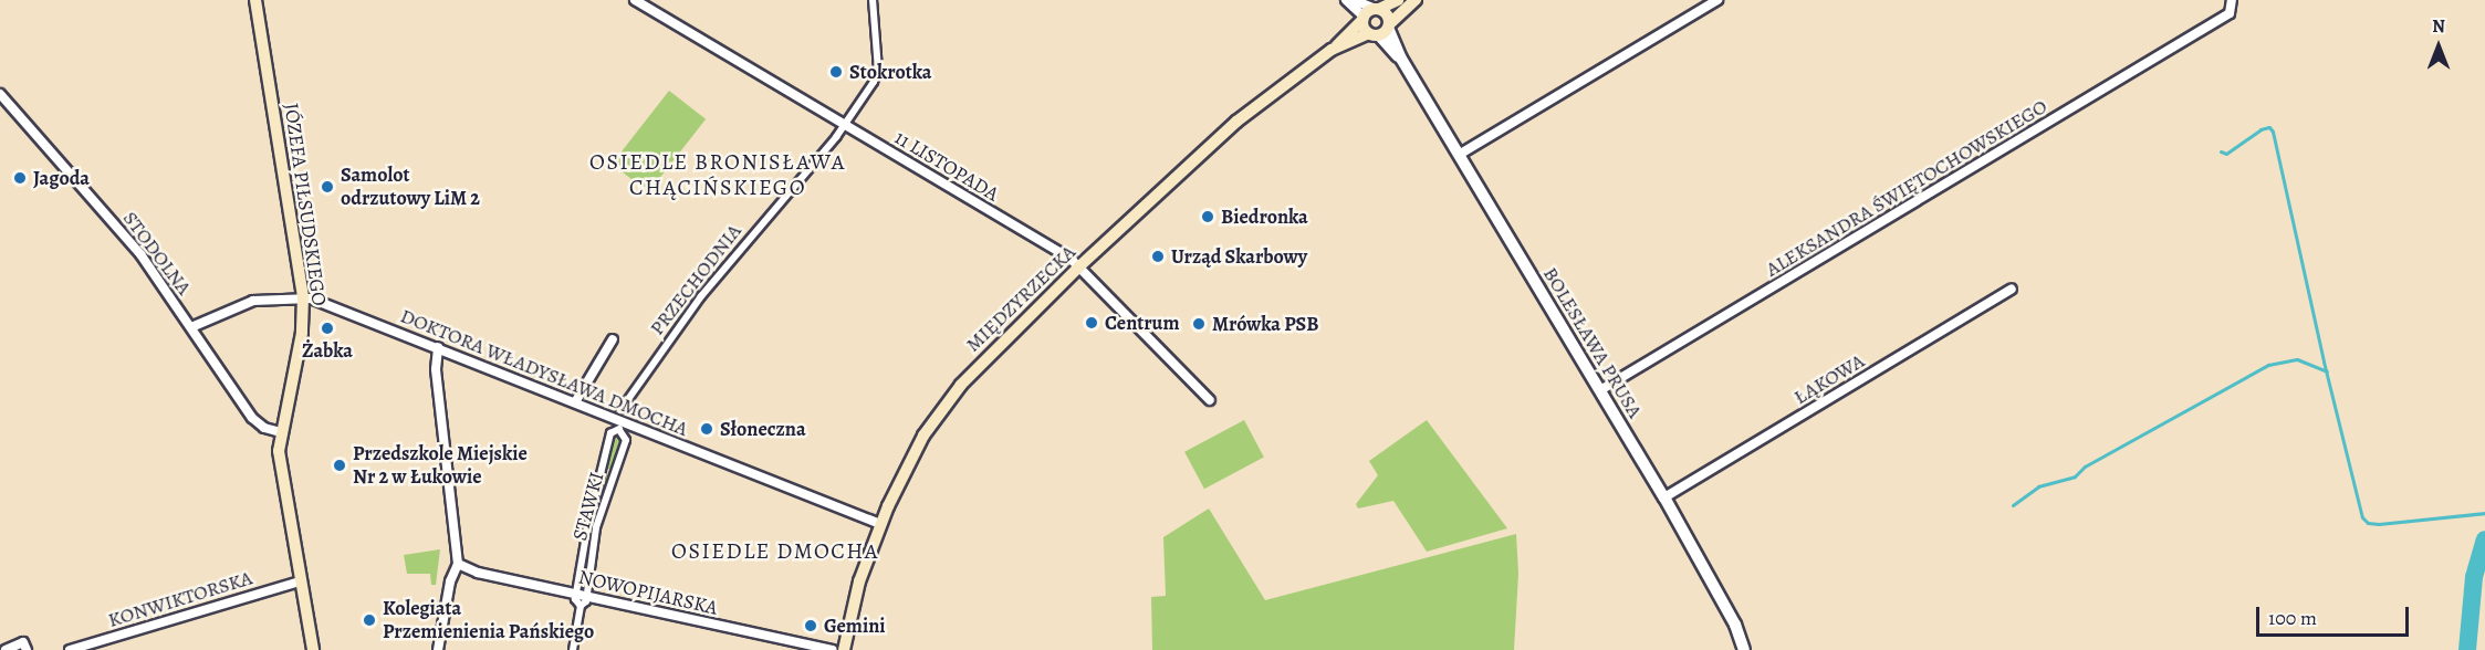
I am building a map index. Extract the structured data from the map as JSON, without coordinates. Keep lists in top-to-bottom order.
{
  "streets": {
    "main road": ["JÓZEFA PIŁSUDSKIEGO", "MIĘDZYRZECKA"],
    "street": [
      "11 LISTOPADA",
      "ALEKSANDRA ŚWIĘTOCHOWSKIEGO",
      "STODOLNA",
      "PRZECHODNIA",
      "BOLESŁAWA PRUSA",
      "DOKTORA WŁADYSŁAWA DMOCHA",
      "ŁĄKOWA",
      "STAWKI",
      "NOWOPIJARSKA",
      "KONWIKTORSKA"
    ]
  },
  "crossings": [
    ["11 LISTOPADA", "PRZECHODNIA"],
    ["11 LISTOPADA", "MIĘDZYRZECKA"],
    ["ALEKSANDRA ŚWIĘTOCHOWSKIEGO", "BOLESŁAWA PRUSA"],
    ["JÓZEFA PIŁSUDSKIEGO", "STODOLNA"],
    ["JÓZEFA PIŁSUDSKIEGO", "DOKTORA WŁADYSŁAWA DMOCHA"],
    ["JÓZEFA PIŁSUDSKIEGO", "KONWIKTORSKA"],
    ["STODOLNA", "DOKTORA WŁADYSŁAWA DMOCHA"],
    ["MIĘDZYRZECKA", "BOLESŁAWA PRUSA"],
    ["MIĘDZYRZECKA", "DOKTORA WŁADYSŁAWA DMOCHA"],
    ["BOLESŁAWA PRUSA", "ŁĄKOWA"],
    ["DOKTORA WŁADYSŁAWA DMOCHA", "STAWKI"],
    ["STAWKI", "NOWOPIJARSKA"]
  ],
  "districts": ["OSIEDLE BRONISŁAWA CHĄCIŃSKIEGO", "OSIEDLE DMOCHA"],
  "places": [
    "Stokrotka",
    "Jagoda",
    "Samolot odrzutowy LiM 2",
    "Biedronka",
    "Urząd Skarbowy",
    "Centrum",
    "Mrówka PSB",
    "Żabka",
    "Słoneczna",
    "Przedszkole Miejskie Nr 2 w Łukowie",
    "Kolegiata Przemienienia Pańskiego",
    "Gemini"
  ],
  "scale_bar": "100 m",
  "north": "top"
}
